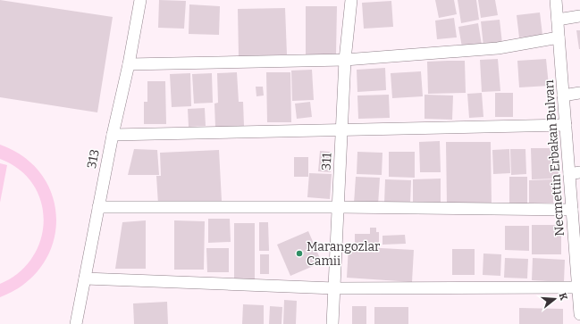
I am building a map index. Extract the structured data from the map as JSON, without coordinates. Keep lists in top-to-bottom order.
{
  "streets": {
    "street": ["Necmettin Erbakan Bulvarı", "313", "311"]
  },
  "places": ["Marangozlar Camii"],
  "north": "right"
}
